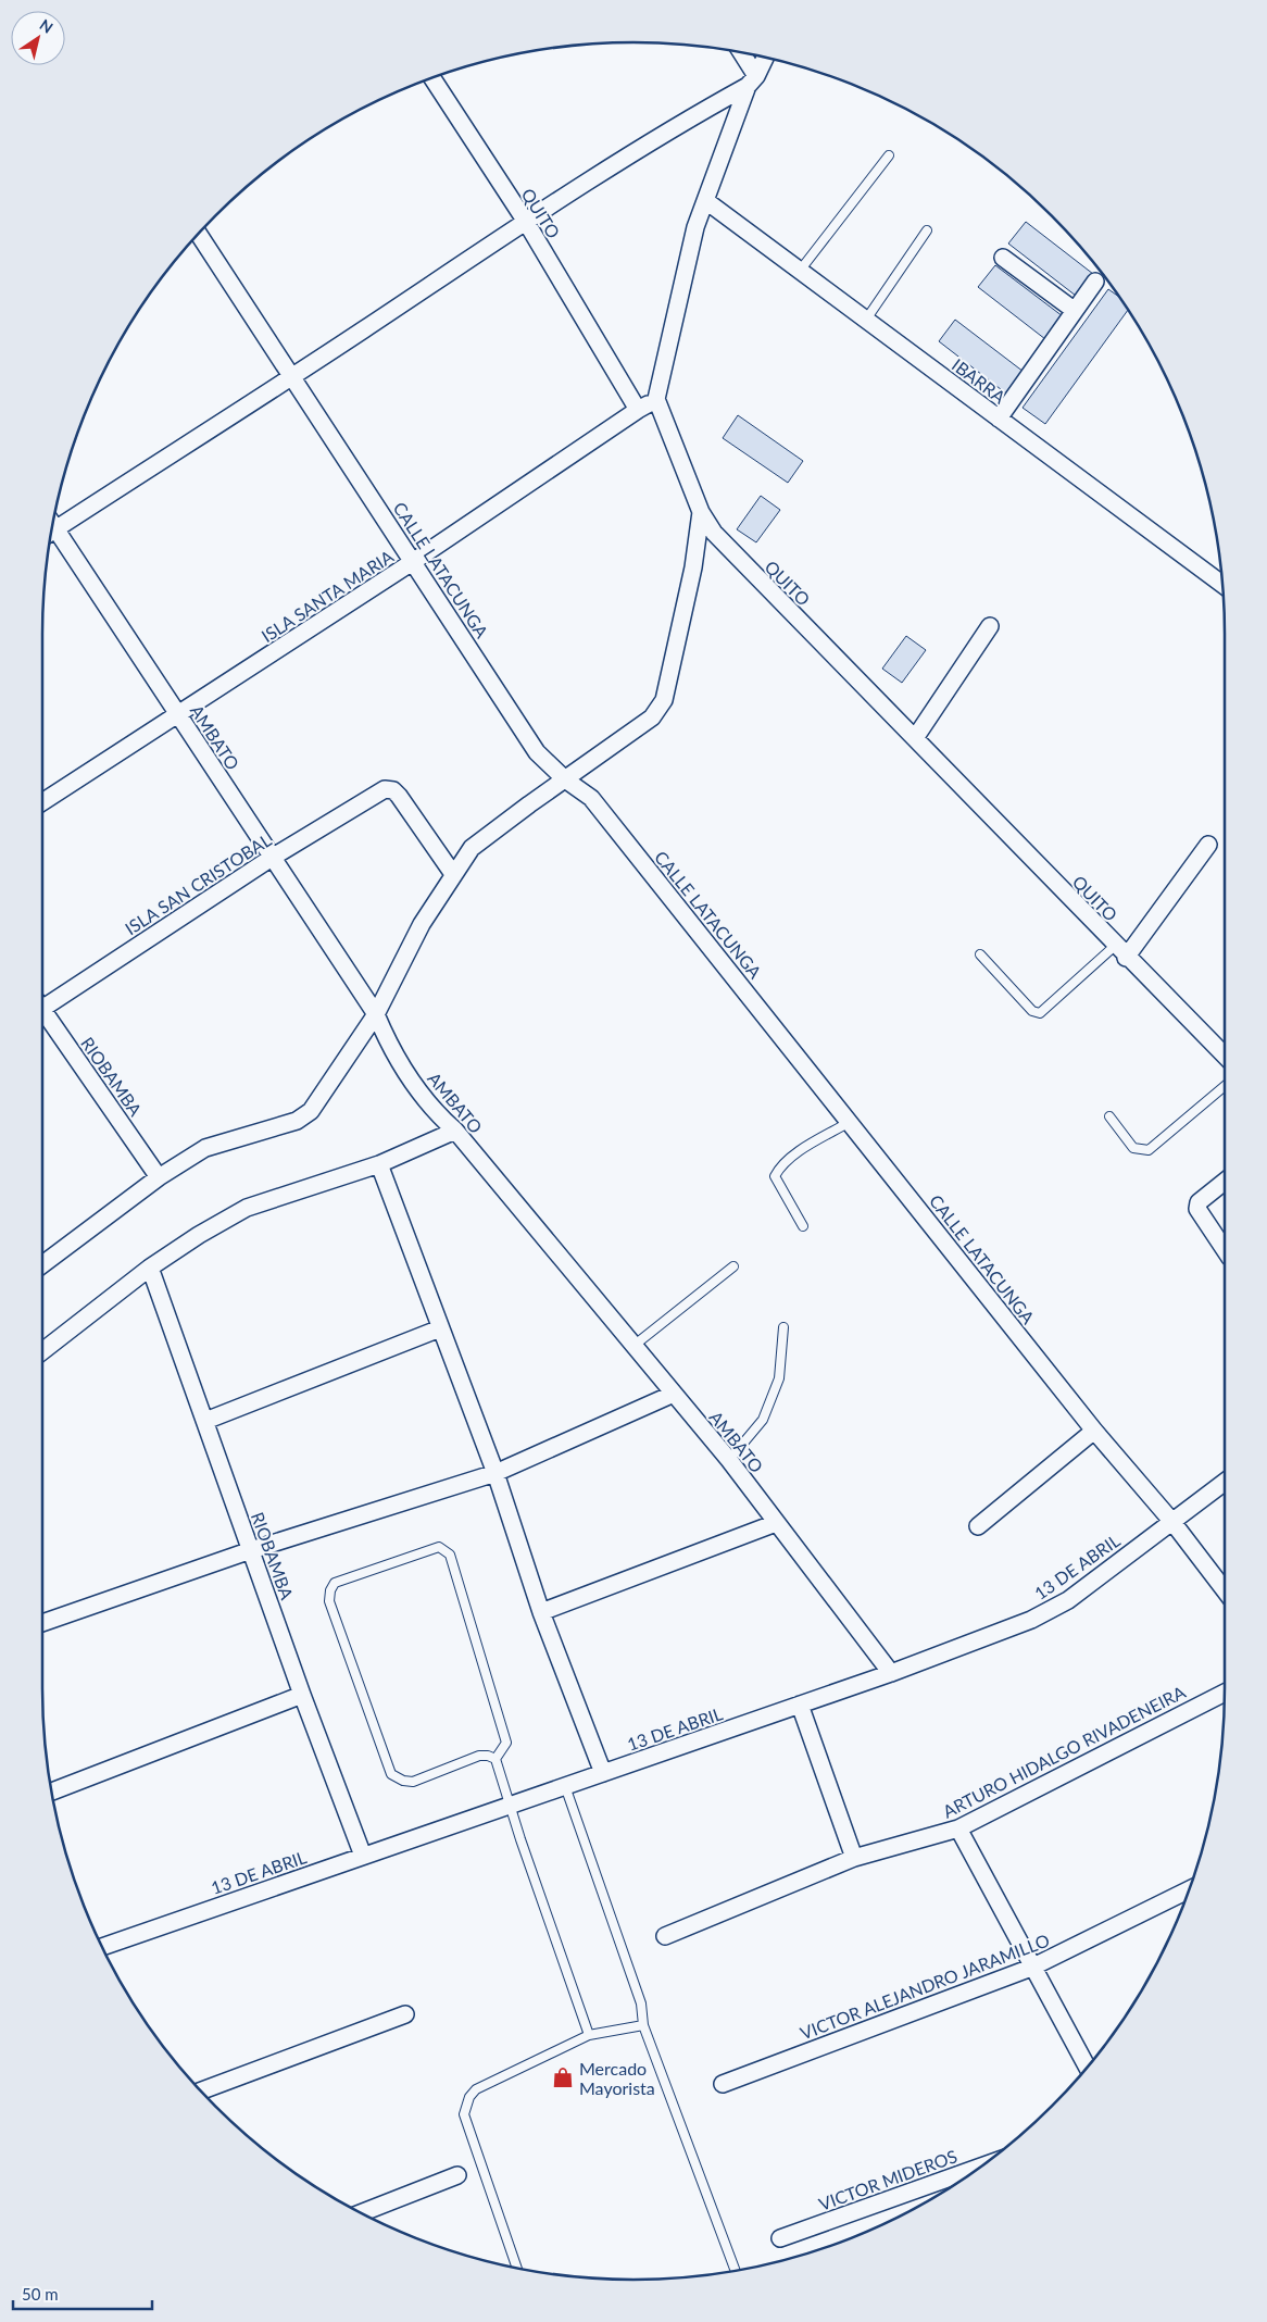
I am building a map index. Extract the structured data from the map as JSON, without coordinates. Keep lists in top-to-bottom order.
{
  "streets": {
    "street": [
      "QUITO",
      "IBARRA",
      "CALLE LATACUNGA",
      "ISLA SANTA MARIA",
      "AMBATO",
      "ISLA SAN CRISTOBAL",
      "RIOBAMBA",
      "13 DE ABRIL",
      "ARTURO HIDALGO RIVADENEIRA",
      "VICTOR ALEJANDRO JARAMILLO",
      "VICTOR MIDEROS"
    ]
  },
  "crossings": [
    ["QUITO", "ISLA SANTA MARIA"],
    ["CALLE LATACUNGA", "ISLA SANTA MARIA"],
    ["CALLE LATACUNGA", "13 DE ABRIL"],
    ["ISLA SANTA MARIA", "AMBATO"],
    ["AMBATO", "ISLA SAN CRISTOBAL"],
    ["AMBATO", "13 DE ABRIL"],
    ["RIOBAMBA", "13 DE ABRIL"]
  ],
  "places": {
    "shop": ["Mercado Mayorista"]
  },
  "scale_bar": "50 m",
  "north": "top right"
}
